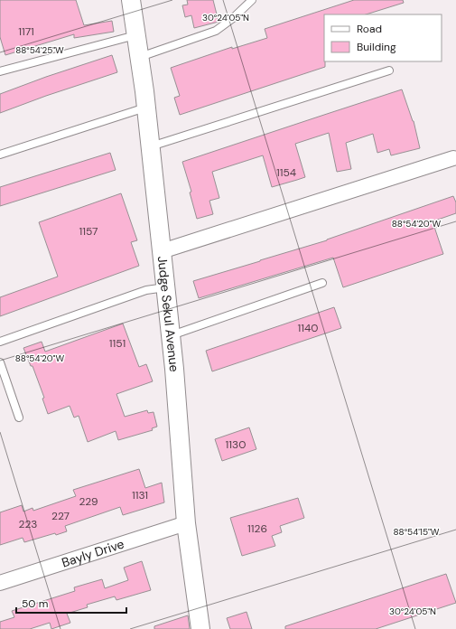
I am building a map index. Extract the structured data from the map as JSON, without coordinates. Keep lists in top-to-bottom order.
{
  "streets": {
    "street": ["Judge Sekul Avenue", "Bayly Drive"]
  },
  "crossings": [
    ["Judge Sekul Avenue", "Bayly Drive"]
  ],
  "house_numbers": [
    "1171",
    "1154",
    "1157",
    "1140",
    "1151",
    "1130",
    "1131",
    "229",
    "227",
    "223",
    "1126"
  ],
  "legend": ["Road", "Building"],
  "scale_bar": "50 m",
  "coordinates": [
    "30°24'05\"N",
    "88°54'25\"W",
    "88°54'20\"W",
    "88°54'15\"W"
  ]
}
